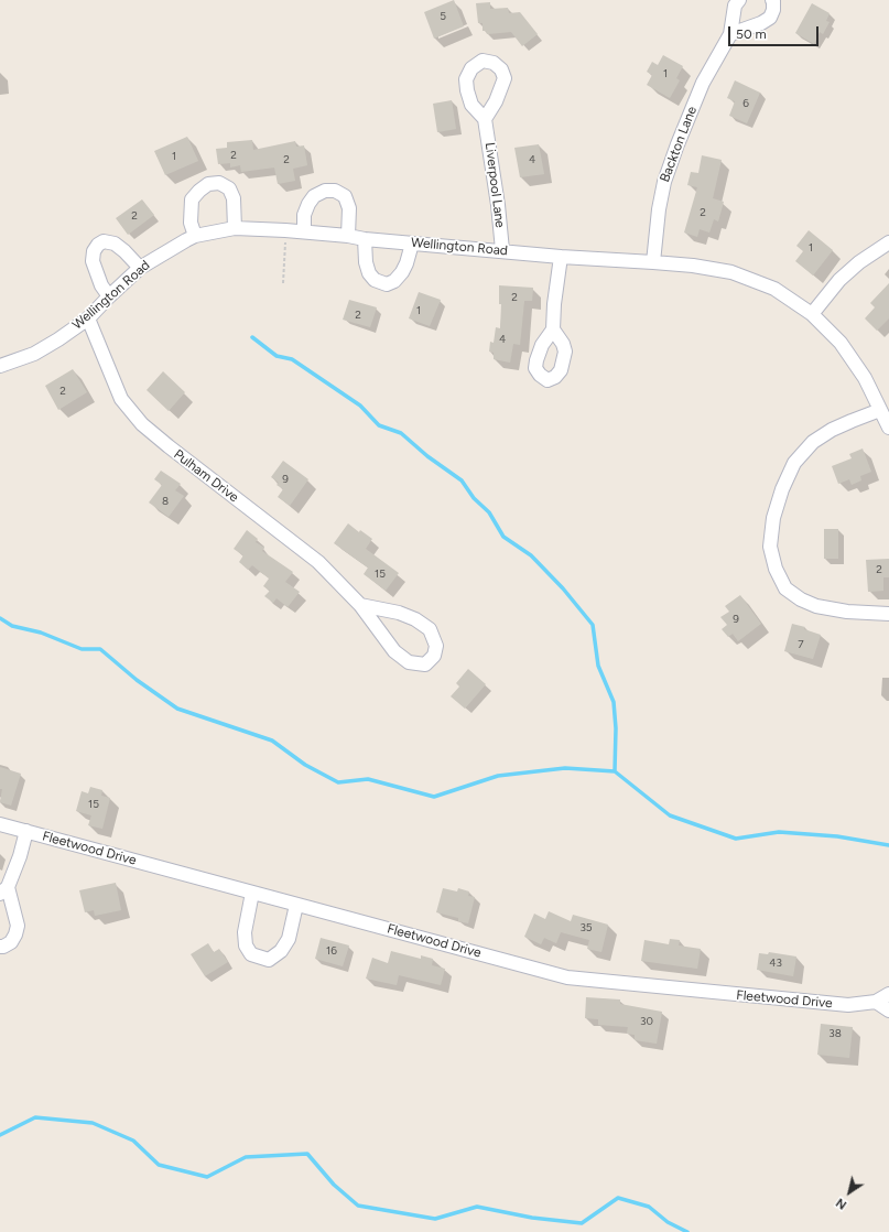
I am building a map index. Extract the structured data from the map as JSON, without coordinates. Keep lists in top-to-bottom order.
{
  "streets": {
    "street": [
      "Backton Lane",
      "Liverpool Lane",
      "Wellington Road",
      "Pulham Drive",
      "Fleetwood Drive"
    ]
  },
  "crossings": [
    ["Backton Lane", "Wellington Road"],
    ["Liverpool Lane", "Wellington Road"],
    ["Wellington Road", "Pulham Drive"]
  ],
  "house_numbers": [
    "5",
    "1",
    "6",
    "2",
    "1",
    "2",
    "4",
    "2",
    "2",
    "1",
    "2",
    "1",
    "2",
    "4",
    "2",
    "9",
    "8",
    "2",
    "15",
    "9",
    "7",
    "15",
    "35",
    "16",
    "43",
    "30",
    "38"
  ],
  "scale_bar": "50 m",
  "north": "bottom left"
}
